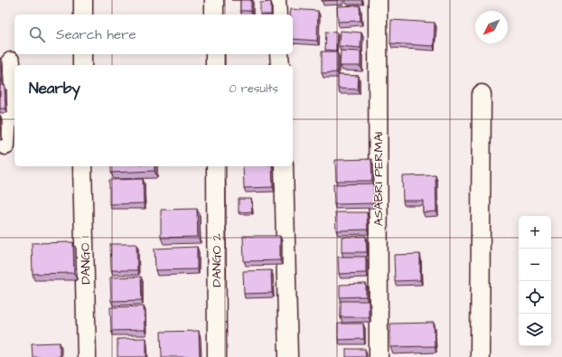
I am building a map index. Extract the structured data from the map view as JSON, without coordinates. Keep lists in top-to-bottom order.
{
  "streets": {
    "street": ["ASABRI PERMAI", "DANGO 1", "DANGO 2"]
  },
  "north": "bottom left",
  "page": {
    "search": "Search here",
    "heading": ["Nearby", "0 results"],
    "map_buttons": ["+", "−"]
  }
}
